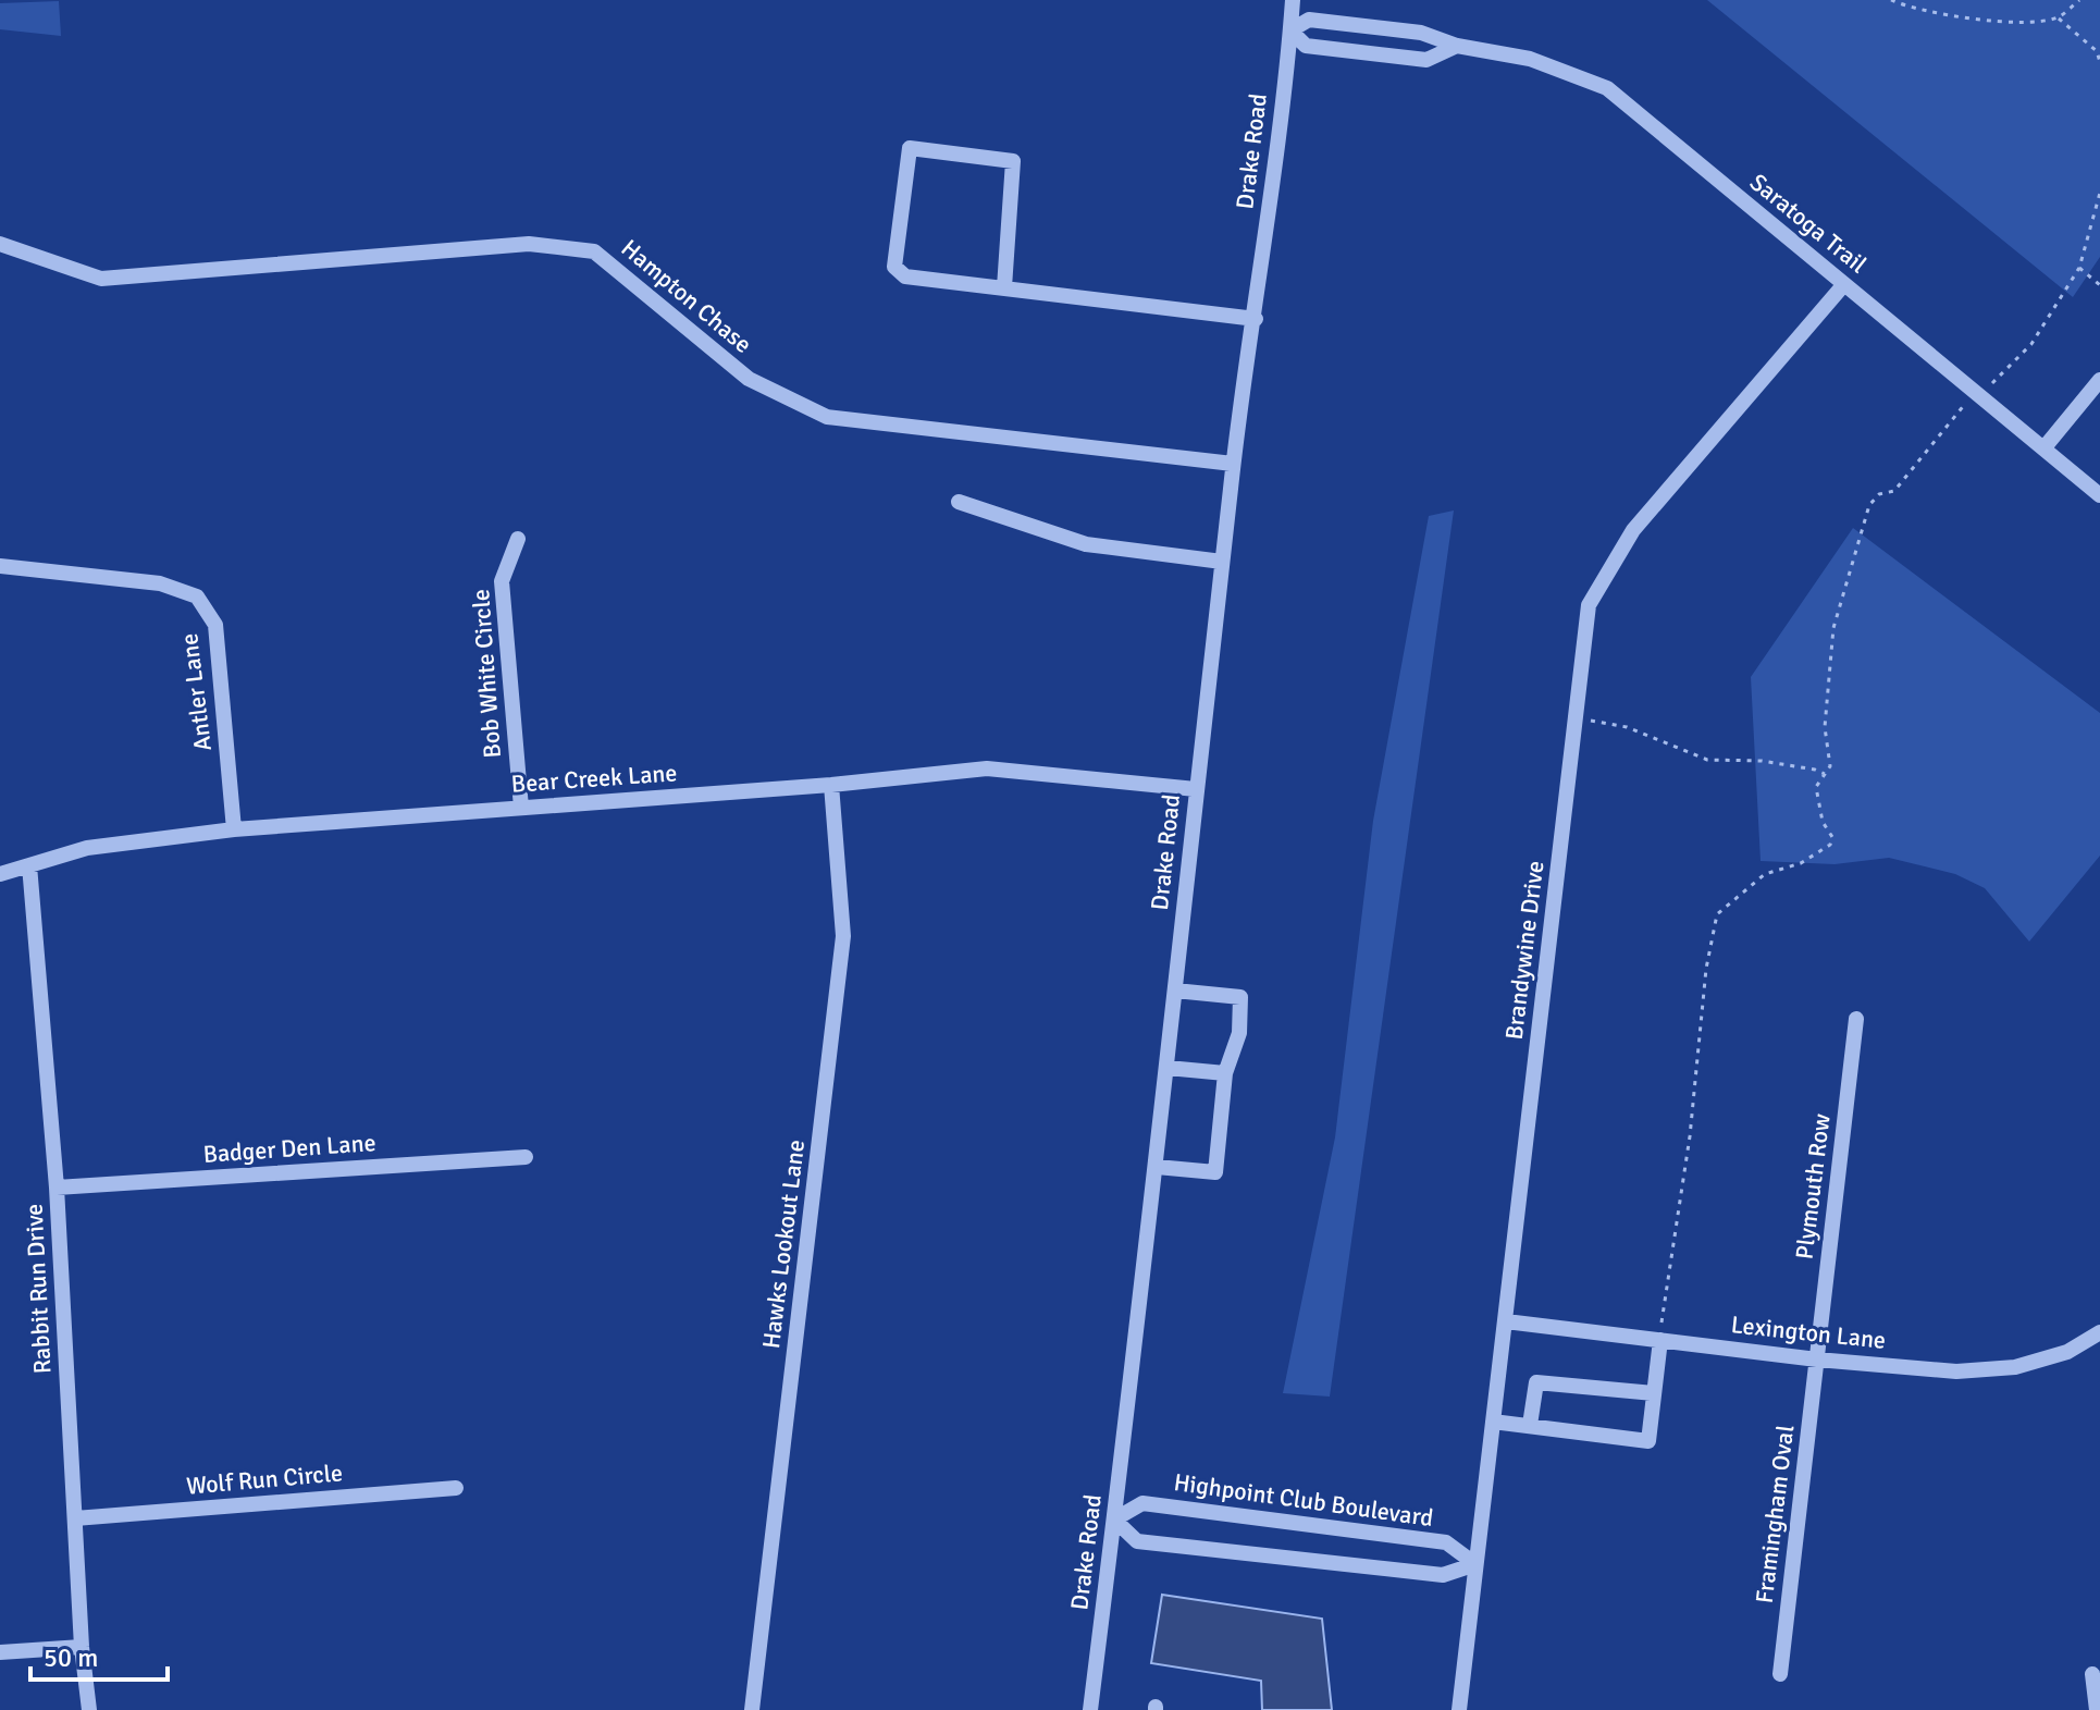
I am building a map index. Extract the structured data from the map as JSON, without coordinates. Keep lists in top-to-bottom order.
{
  "streets": {
    "street": [
      "Drake Road",
      "Saratoga Trail",
      "Hampton Chase",
      "Bob White Circle",
      "Antler Lane",
      "Bear Creek Lane",
      "Brandywine Drive",
      "Badger Den Lane",
      "Plymouth Row",
      "Hawks Lookout Lane",
      "Rabbit Run Drive",
      "Lexington Lane",
      "Wolf Run Circle",
      "Highpoint Club Boulevard",
      "Framingham Oval"
    ]
  },
  "crossings": [
    ["Drake Road", "Saratoga Trail"],
    ["Drake Road", "Hampton Chase"],
    ["Drake Road", "Bear Creek Lane"],
    ["Drake Road", "Highpoint Club Boulevard"],
    ["Saratoga Trail", "Brandywine Drive"],
    ["Bob White Circle", "Bear Creek Lane"],
    ["Antler Lane", "Bear Creek Lane"],
    ["Bear Creek Lane", "Hawks Lookout Lane"],
    ["Bear Creek Lane", "Rabbit Run Drive"],
    ["Brandywine Drive", "Lexington Lane"],
    ["Brandywine Drive", "Highpoint Club Boulevard"],
    ["Badger Den Lane", "Rabbit Run Drive"],
    ["Plymouth Row", "Lexington Lane"],
    ["Plymouth Row", "Framingham Oval"],
    ["Rabbit Run Drive", "Wolf Run Circle"],
    ["Lexington Lane", "Framingham Oval"]
  ],
  "scale_bar": "50 m"
}
